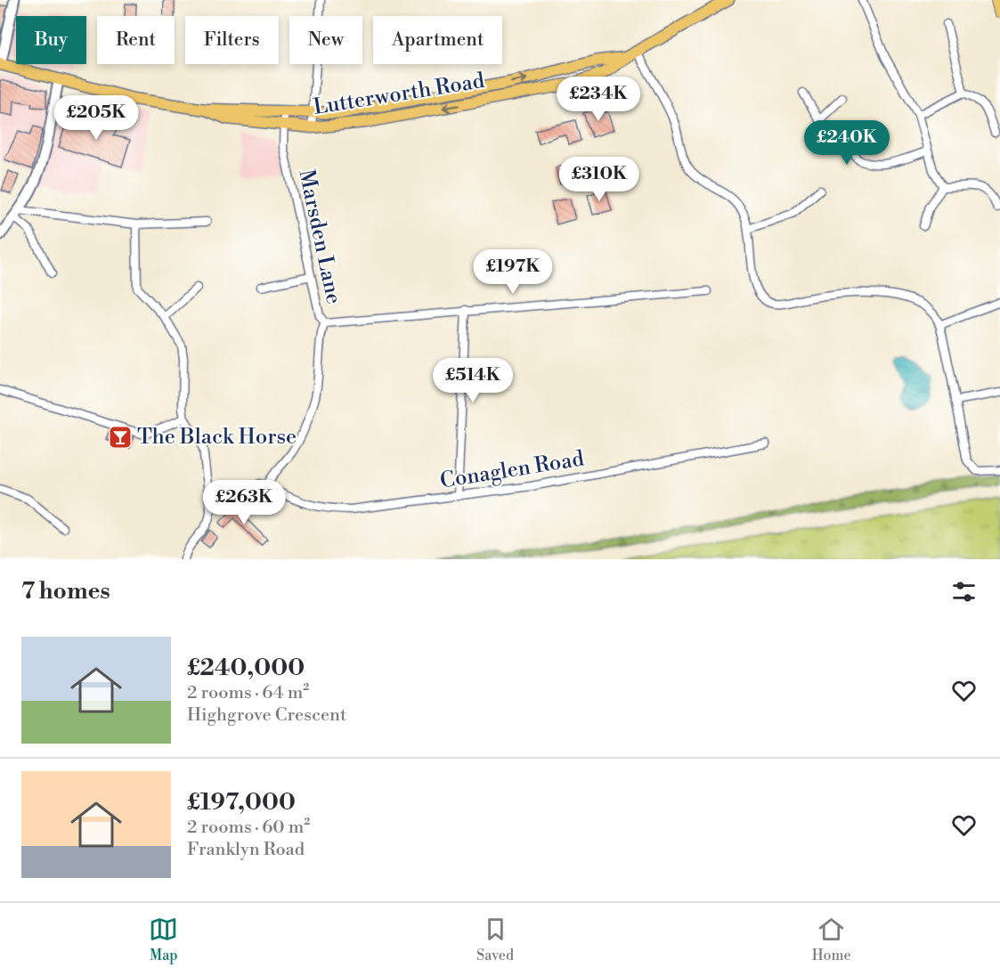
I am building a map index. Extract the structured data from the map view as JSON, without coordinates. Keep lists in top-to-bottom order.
{
  "streets": {
    "main road": ["Lutterworth Road"],
    "street": ["Marsden Lane", "Conaglen Road"]
  },
  "crossings": [
    ["Lutterworth Road", "Marsden Lane"],
    ["Marsden Lane", "Conaglen Road"]
  ],
  "places": {
    "bar": ["The Black Horse"]
  },
  "page": {
    "chip": [
      "Buy",
      "Rent",
      "Filters",
      "New",
      "Apartment"
    ],
    "price": [
      "£234K",
      "£205K",
      "£240K",
      "£310K",
      "£197K",
      "£514K",
      "£263K"
    ],
    "heading": "7 homes",
    "list": [
      {
        "name": "£240,000",
        "note": "2 rooms · 64 m² · Highgrove Crescent"
      },
      {
        "name": "£197,000",
        "note": "2 rooms · 60 m² · Franklyn Road"
      }
    ],
    "tabs": ["Map", "Saved", "Home"]
  }
}
